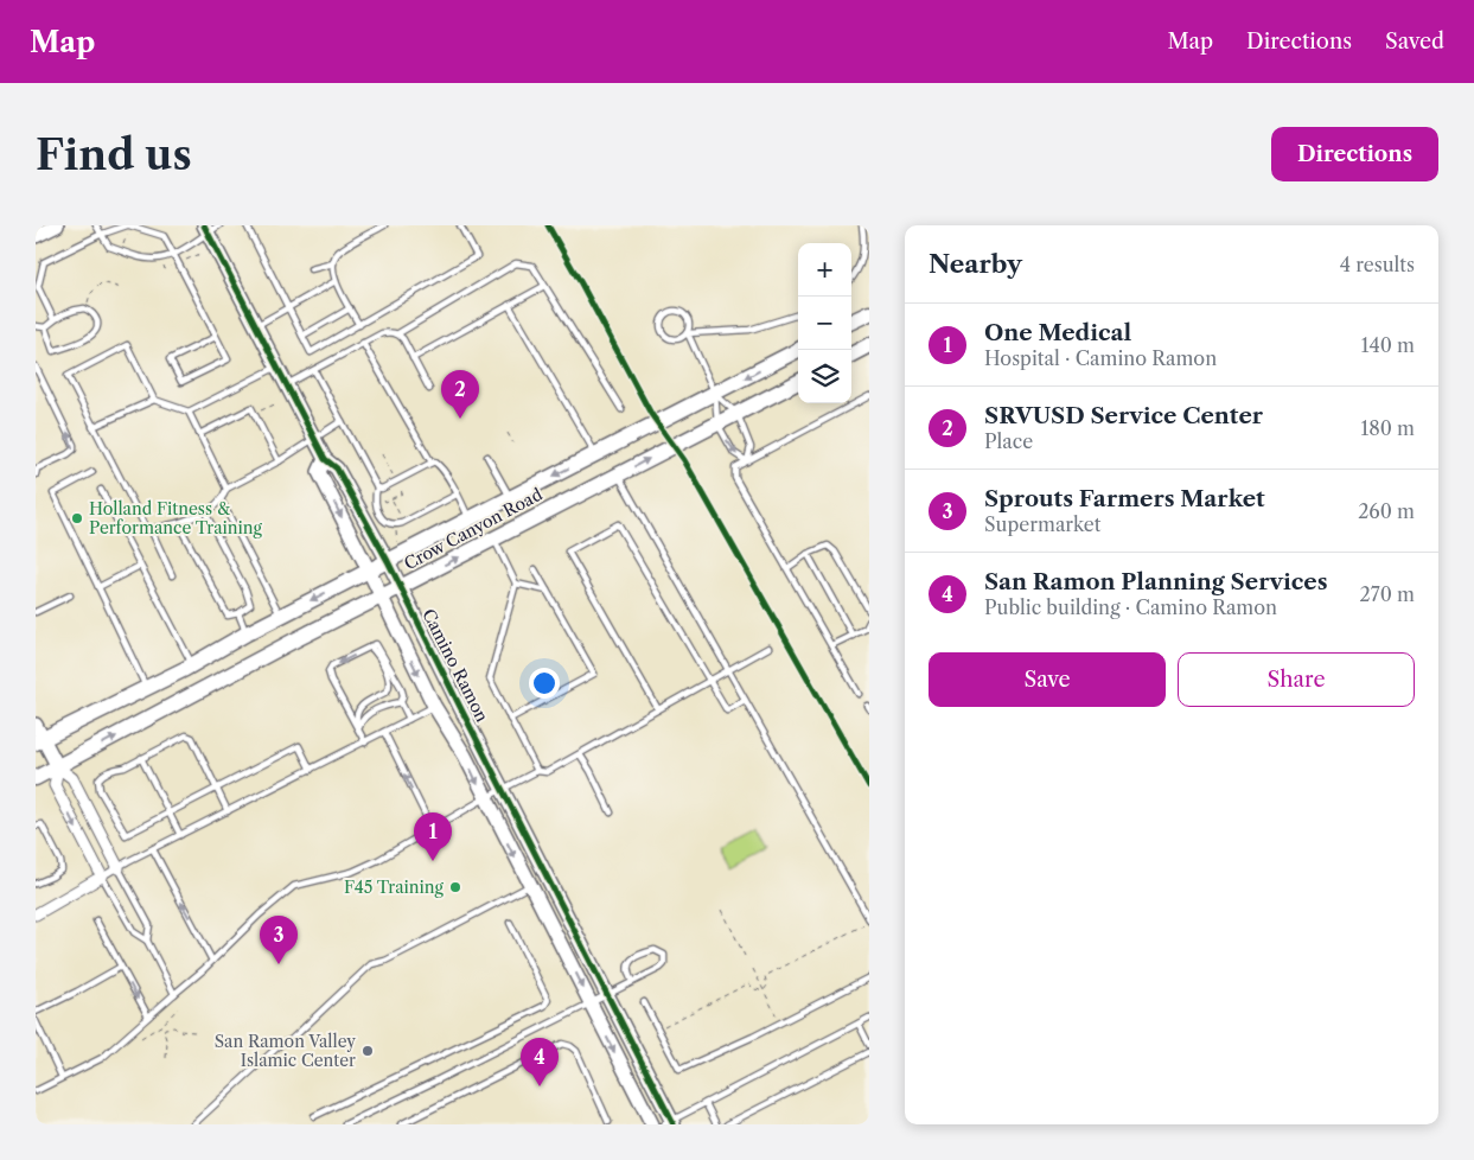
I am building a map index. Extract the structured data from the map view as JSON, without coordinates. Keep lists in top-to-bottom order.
{
  "streets": {
    "main road": ["Crow Canyon Road"],
    "street": ["Camino Ramon"]
  },
  "crossings": [
    ["Crow Canyon Road", "Camino Ramon"]
  ],
  "places": ["Holland Fitness & Performance Training", "F45 Training", "San Ramon Valley Islamic Center"],
  "page": {
    "header": "Map",
    "nav": ["Map", "Directions", "Saved"],
    "buttons": [
      "Directions",
      ["Save", "Share"]
    ],
    "title": "Find us",
    "heading": ["Nearby", "4 results"],
    "map_buttons": ["+", "−"],
    "list": [
      {
        "mark": "1",
        "name": "One Medical",
        "note": "Hospital · Camino Ramon",
        "value": "140 m"
      },
      {
        "mark": "2",
        "name": "SRVUSD Service Center",
        "note": "Place",
        "value": "180 m"
      },
      {
        "mark": "3",
        "name": "Sprouts Farmers Market",
        "note": "Supermarket",
        "value": "260 m"
      },
      {
        "mark": "4",
        "name": "San Ramon Planning Services",
        "note": "Public building · Camino Ramon",
        "value": "270 m"
      }
    ],
    "pins": [
      "2",
      "1",
      "3",
      "4"
    ]
  }
}
